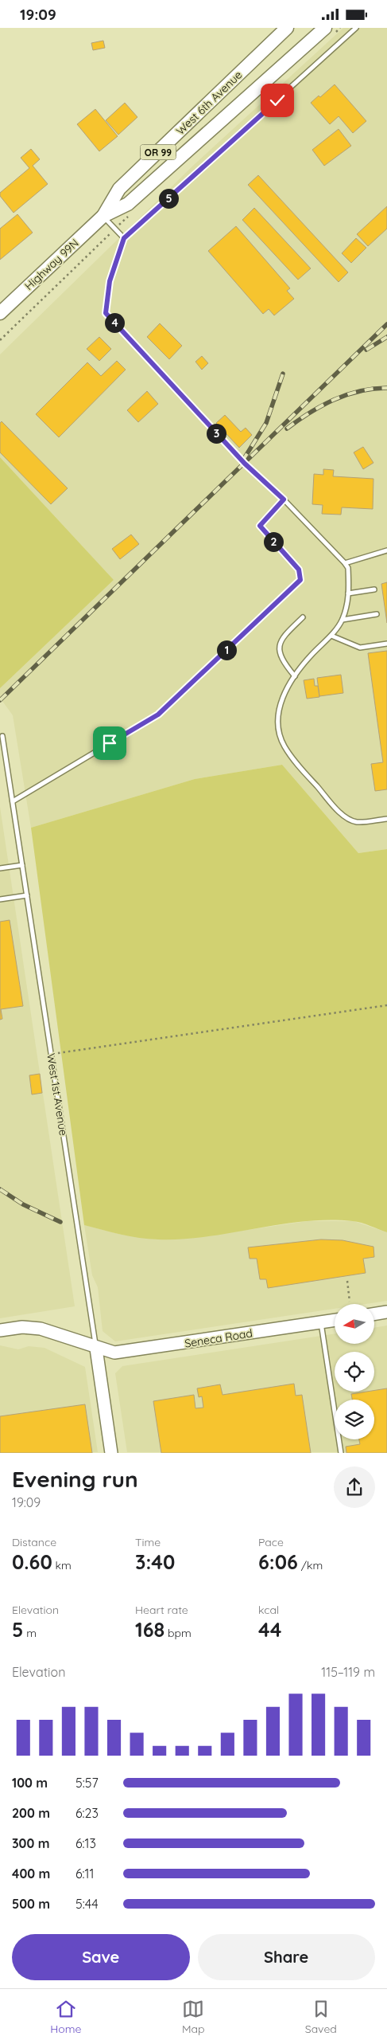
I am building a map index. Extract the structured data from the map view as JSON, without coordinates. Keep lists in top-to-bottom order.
{
  "streets": {
    "main road": [
      "West 6th Avenue",
      "OR 99",
      "Highway 99N",
      "West 1st Avenue",
      "Seneca Road"
    ]
  },
  "crossings": [
    ["West 6th Avenue", "OR 99"],
    ["West 6th Avenue", "Highway 99N"],
    ["OR 99", "Highway 99N"],
    ["West 1st Avenue", "Seneca Road"]
  ],
  "north": "left",
  "page": {
    "status": "19:09",
    "pins": [
      "5",
      "4",
      "3",
      "2",
      "1"
    ],
    "heading": ["Evening run", "19:09"],
    "stats": [
      ["Distance", "0.60 km"],
      ["Time", "3:40"],
      ["Pace", "6:06 /km"],
      ["Elevation", "5 m"],
      ["Heart rate", "168 bpm"],
      ["kcal", "44"]
    ],
    "chart": ["Elevation", "115–119 m"],
    "list": [
      {
        "name": "100 m",
        "note": "5:57"
      },
      {
        "name": "200 m",
        "note": "6:23"
      },
      {
        "name": "300 m",
        "note": "6:13"
      },
      {
        "name": "400 m",
        "note": "6:11"
      },
      {
        "name": "500 m",
        "note": "5:44"
      }
    ],
    "buttons": ["Save", "Share"],
    "tabs": ["Home", "Map", "Saved"]
  }
}
